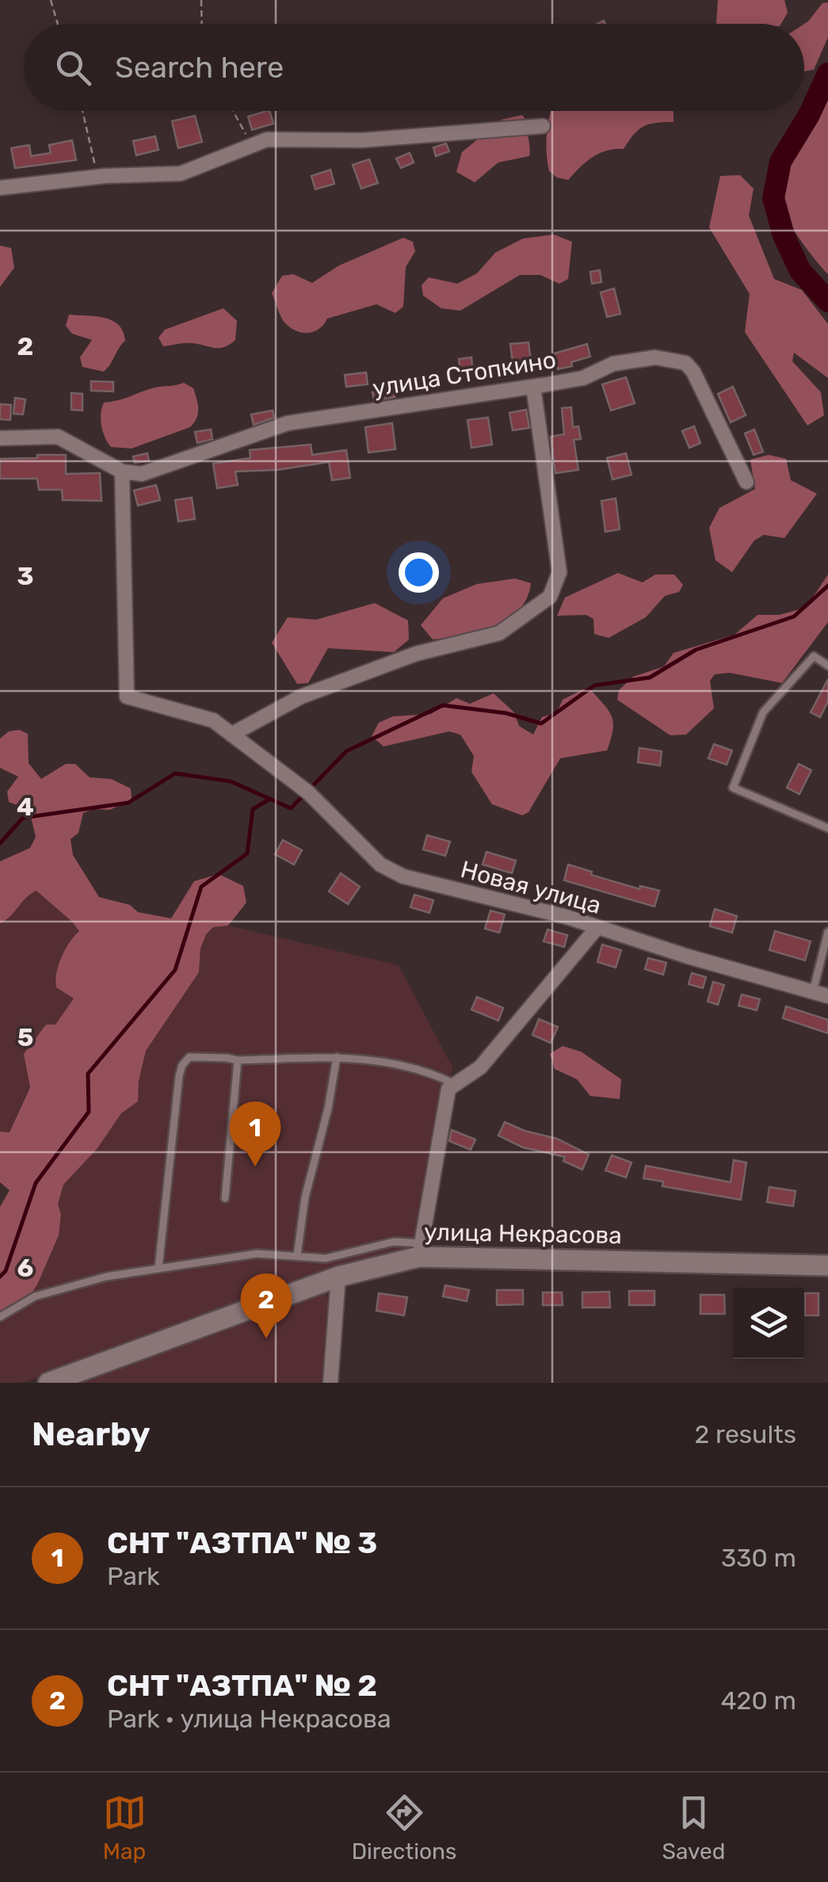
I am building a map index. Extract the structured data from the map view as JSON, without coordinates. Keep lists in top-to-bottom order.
{
  "streets": {
    "main road": ["улица Некрасова"],
    "street": ["улица Стопкино", "Новая улица"]
  },
  "crossings": [
    ["улица Стопкино", "Новая улица"]
  ],
  "page": {
    "search": "Search here",
    "pins": ["1", "2"],
    "heading": ["Nearby", "2 results"],
    "list": [
      {
        "mark": "1",
        "name": "СНТ \"АЗТПА\" № 3",
        "note": "Park",
        "value": "330 m"
      },
      {
        "mark": "2",
        "name": "СНТ \"АЗТПА\" № 2",
        "note": "Park · улица Некрасова",
        "value": "420 m"
      }
    ],
    "nav": ["Map", "Directions", "Saved"]
  },
  "grid": {
    "rows": [
      "2",
      "3",
      "4",
      "5",
      "6"
    ]
  }
}
